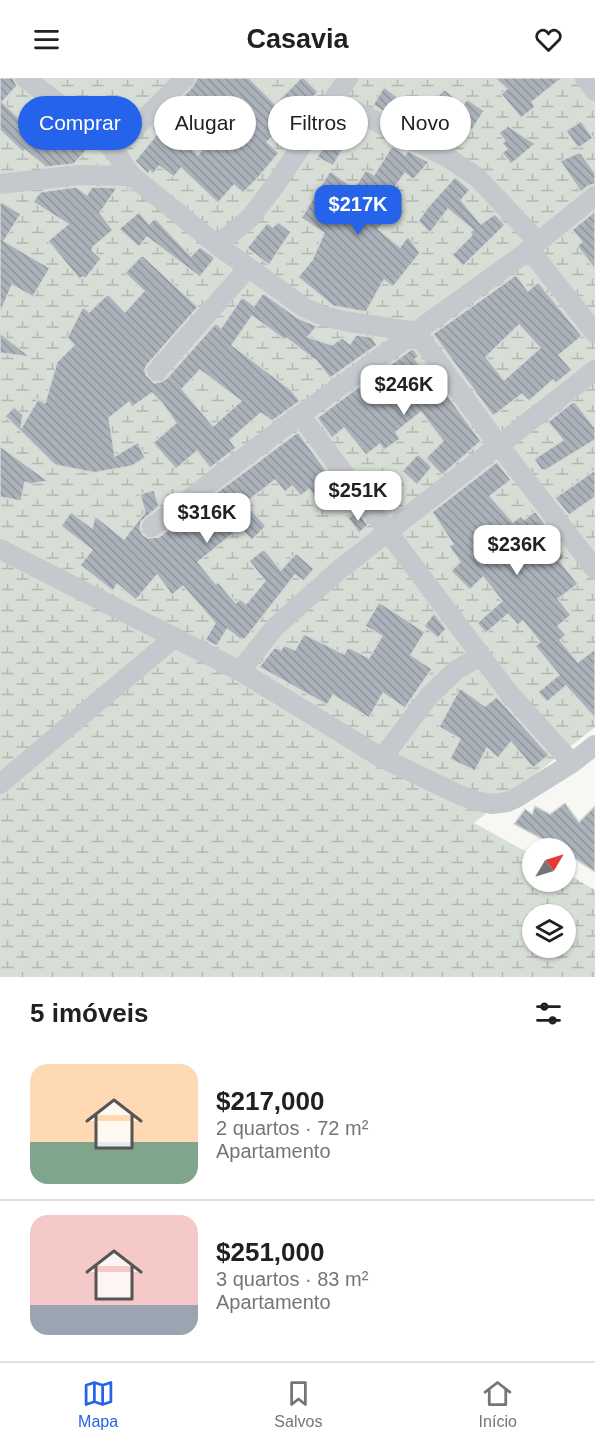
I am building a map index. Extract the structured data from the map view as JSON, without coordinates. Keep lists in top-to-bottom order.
{
  "north": "top right",
  "page": {
    "header": "Casavia",
    "chip": [
      "Comprar",
      "Alugar",
      "Filtros",
      "Novo"
    ],
    "price": [
      "$217K",
      "$246K",
      "$251K",
      "$316K",
      "$236K"
    ],
    "heading": "5 imóveis",
    "list": [
      {
        "name": "$217,000",
        "note": "2 quartos · 72 m² · Apartamento"
      },
      {
        "name": "$251,000",
        "note": "3 quartos · 83 m² · Apartamento"
      }
    ],
    "tabs": ["Mapa", "Salvos", "Início"]
  }
}
